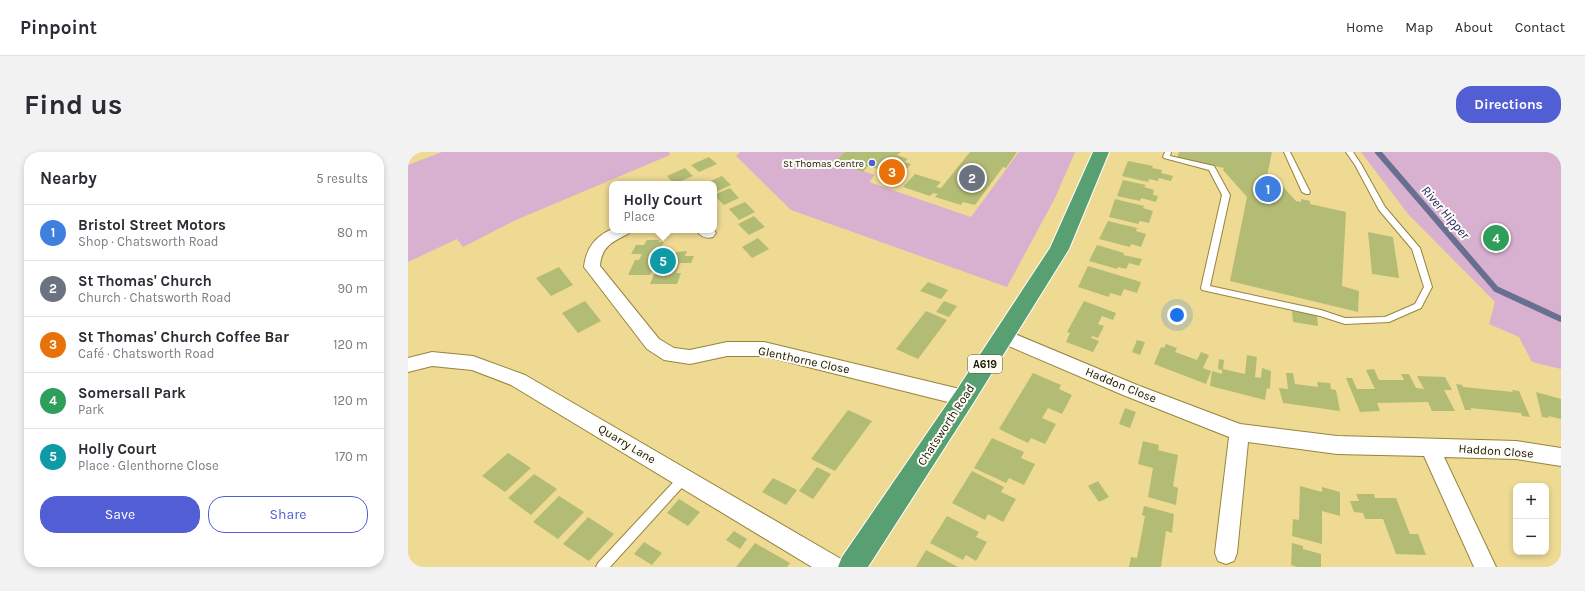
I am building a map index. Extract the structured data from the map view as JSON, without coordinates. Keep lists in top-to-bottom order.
{
  "streets": {
    "highway": ["A619", "Chatsworth Road"],
    "street": ["Glenthorne Close", "Haddon Close", "Quarry Lane"]
  },
  "crossings": [
    ["Glenthorne Close", "Chatsworth Road"],
    ["Haddon Close", "Chatsworth Road"]
  ],
  "water": ["River Hipper"],
  "places": ["St Thomas Centre"],
  "page": {
    "header": "Pinpoint",
    "nav": [
      "Home",
      "Map",
      "About",
      "Contact"
    ],
    "buttons": [
      "Directions",
      ["Save", "Share"]
    ],
    "title": "Find us",
    "heading": ["Nearby", "5 results"],
    "pins": [
      "3",
      "2",
      "1",
      "4",
      "5"
    ],
    "popup": ["Holly Court", "Place"],
    "list": [
      {
        "mark": "1",
        "name": "Bristol Street Motors",
        "note": "Shop · Chatsworth Road",
        "value": "80 m"
      },
      {
        "mark": "2",
        "name": "St Thomas' Church",
        "note": "Church · Chatsworth Road",
        "value": "90 m"
      },
      {
        "mark": "3",
        "name": "St Thomas' Church Coffee Bar",
        "note": "Café · Chatsworth Road",
        "value": "120 m"
      },
      {
        "mark": "4",
        "name": "Somersall Park",
        "note": "Park",
        "value": "120 m"
      },
      {
        "mark": "5",
        "name": "Holly Court",
        "note": "Place · Glenthorne Close",
        "value": "170 m"
      }
    ],
    "map_buttons": ["+", "−"]
  }
}
